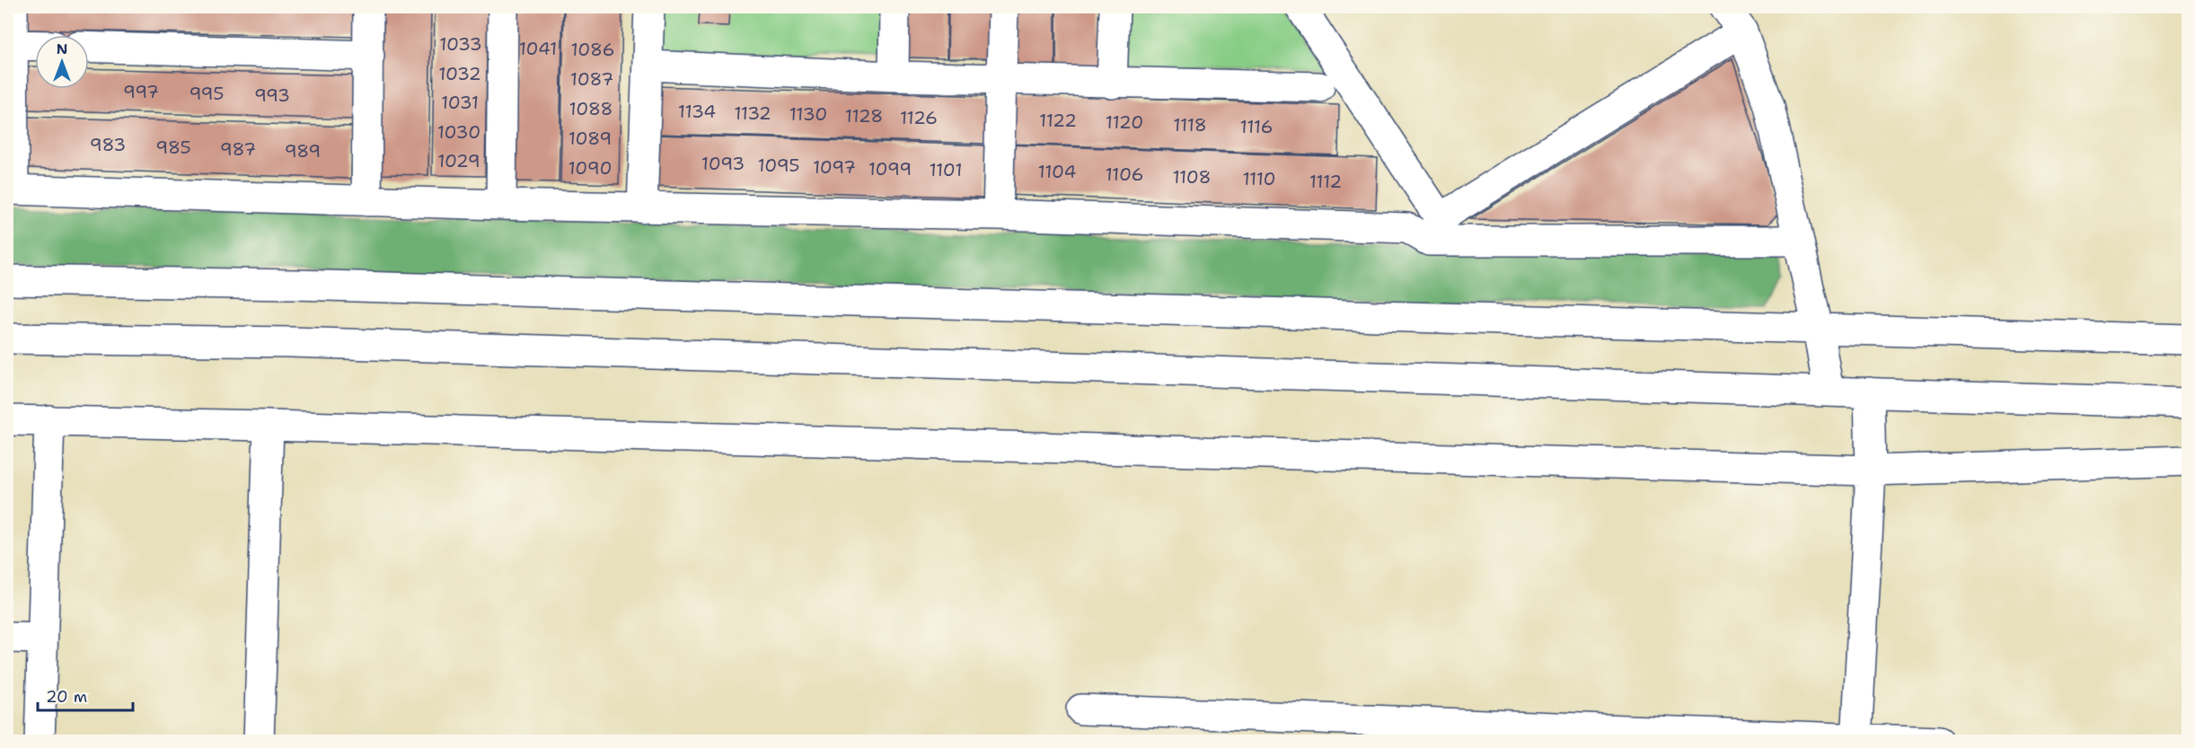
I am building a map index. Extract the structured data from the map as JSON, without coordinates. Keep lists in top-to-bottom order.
{
  "house_numbers": [
    "1033",
    "1041",
    "1086",
    "1032",
    "1087",
    "997",
    "995",
    "993",
    "1031",
    "1088",
    "1134",
    "1132",
    "1130",
    "1128",
    "1126",
    "1122",
    "1120",
    "1118",
    "1116",
    "1030",
    "1089",
    "983",
    "985",
    "987",
    "989",
    "1029",
    "1093",
    "1095",
    "1097",
    "1090",
    "1099",
    "1101",
    "1104",
    "1106",
    "1108",
    "1110",
    "1112"
  ],
  "scale_bar": "20 m",
  "north": "top"
}
